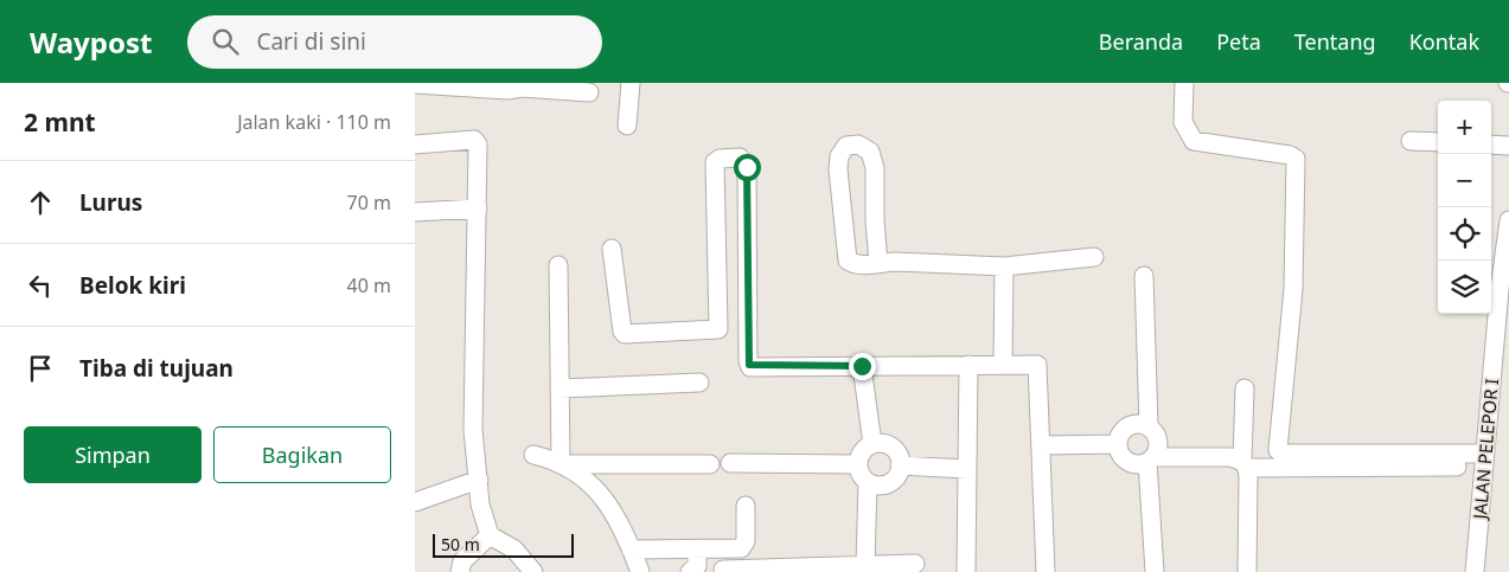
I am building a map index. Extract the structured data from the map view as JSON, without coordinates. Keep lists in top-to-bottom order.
{
  "streets": {
    "street": ["JALAN PELEPOR I"]
  },
  "scale_bar": "50 m",
  "page": {
    "header": "Waypost",
    "search": "Cari di sini",
    "nav": [
      "Beranda",
      "Peta",
      "Tentang",
      "Kontak"
    ],
    "heading": ["2 mnt", "Jalan kaki · 110 m"],
    "map_buttons": ["+", "−"],
    "list": [
      ["Lurus", "70 m"],
      ["Belok kiri", "40 m"],
      "Tiba di tujuan"
    ],
    "buttons": ["Simpan", "Bagikan"],
    "scale": "50 m"
  }
}
